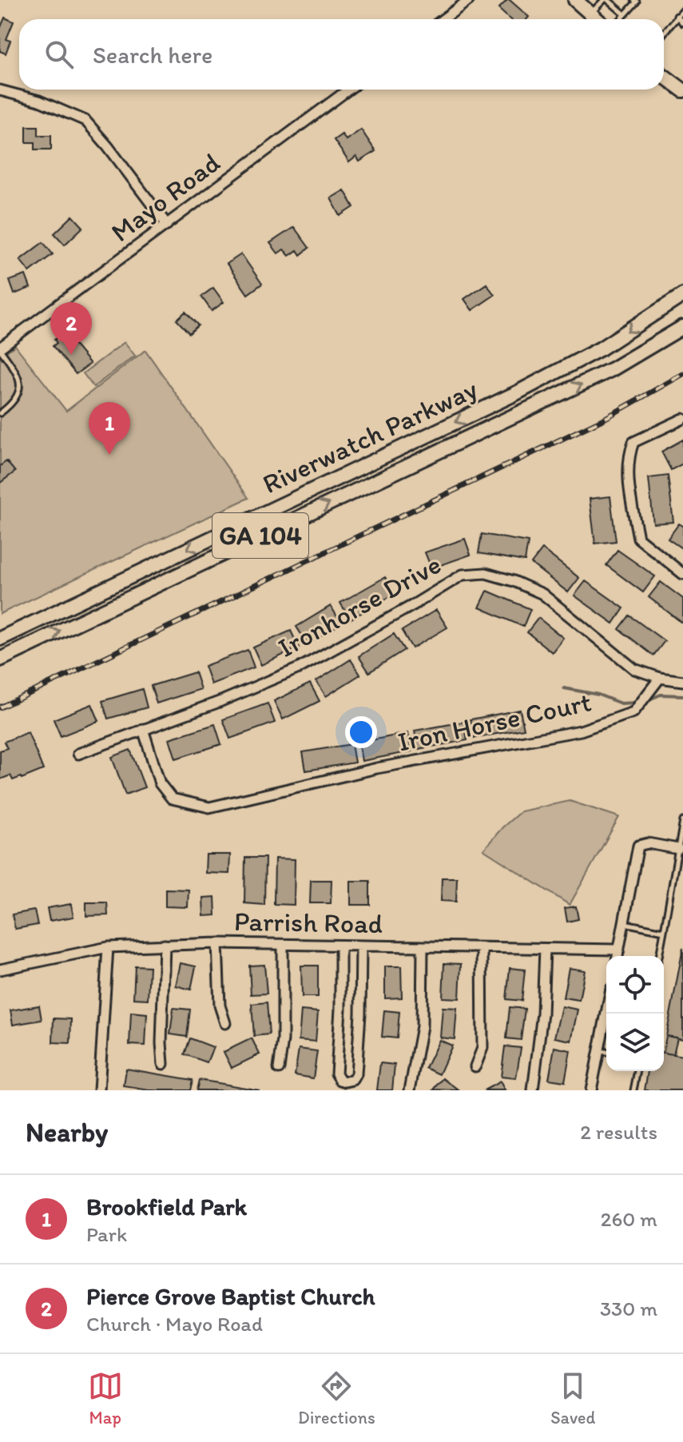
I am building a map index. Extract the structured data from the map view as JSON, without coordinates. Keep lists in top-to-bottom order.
{
  "streets": {
    "main road": ["Riverwatch Parkway", "GA 104"],
    "street": [
      "Mayo Road",
      "Ironhorse Drive",
      "Iron Horse Court",
      "Parrish Road"
    ]
  },
  "crossings": [
    ["Ironhorse Drive", "Iron Horse Court"]
  ],
  "page": {
    "search": "Search here",
    "pins": ["2", "1"],
    "heading": ["Nearby", "2 results"],
    "list": [
      {
        "mark": "1",
        "name": "Brookfield Park",
        "note": "Park",
        "value": "260 m"
      },
      {
        "mark": "2",
        "name": "Pierce Grove Baptist Church",
        "note": "Church · Mayo Road",
        "value": "330 m"
      }
    ],
    "nav": ["Map", "Directions", "Saved"]
  }
}
